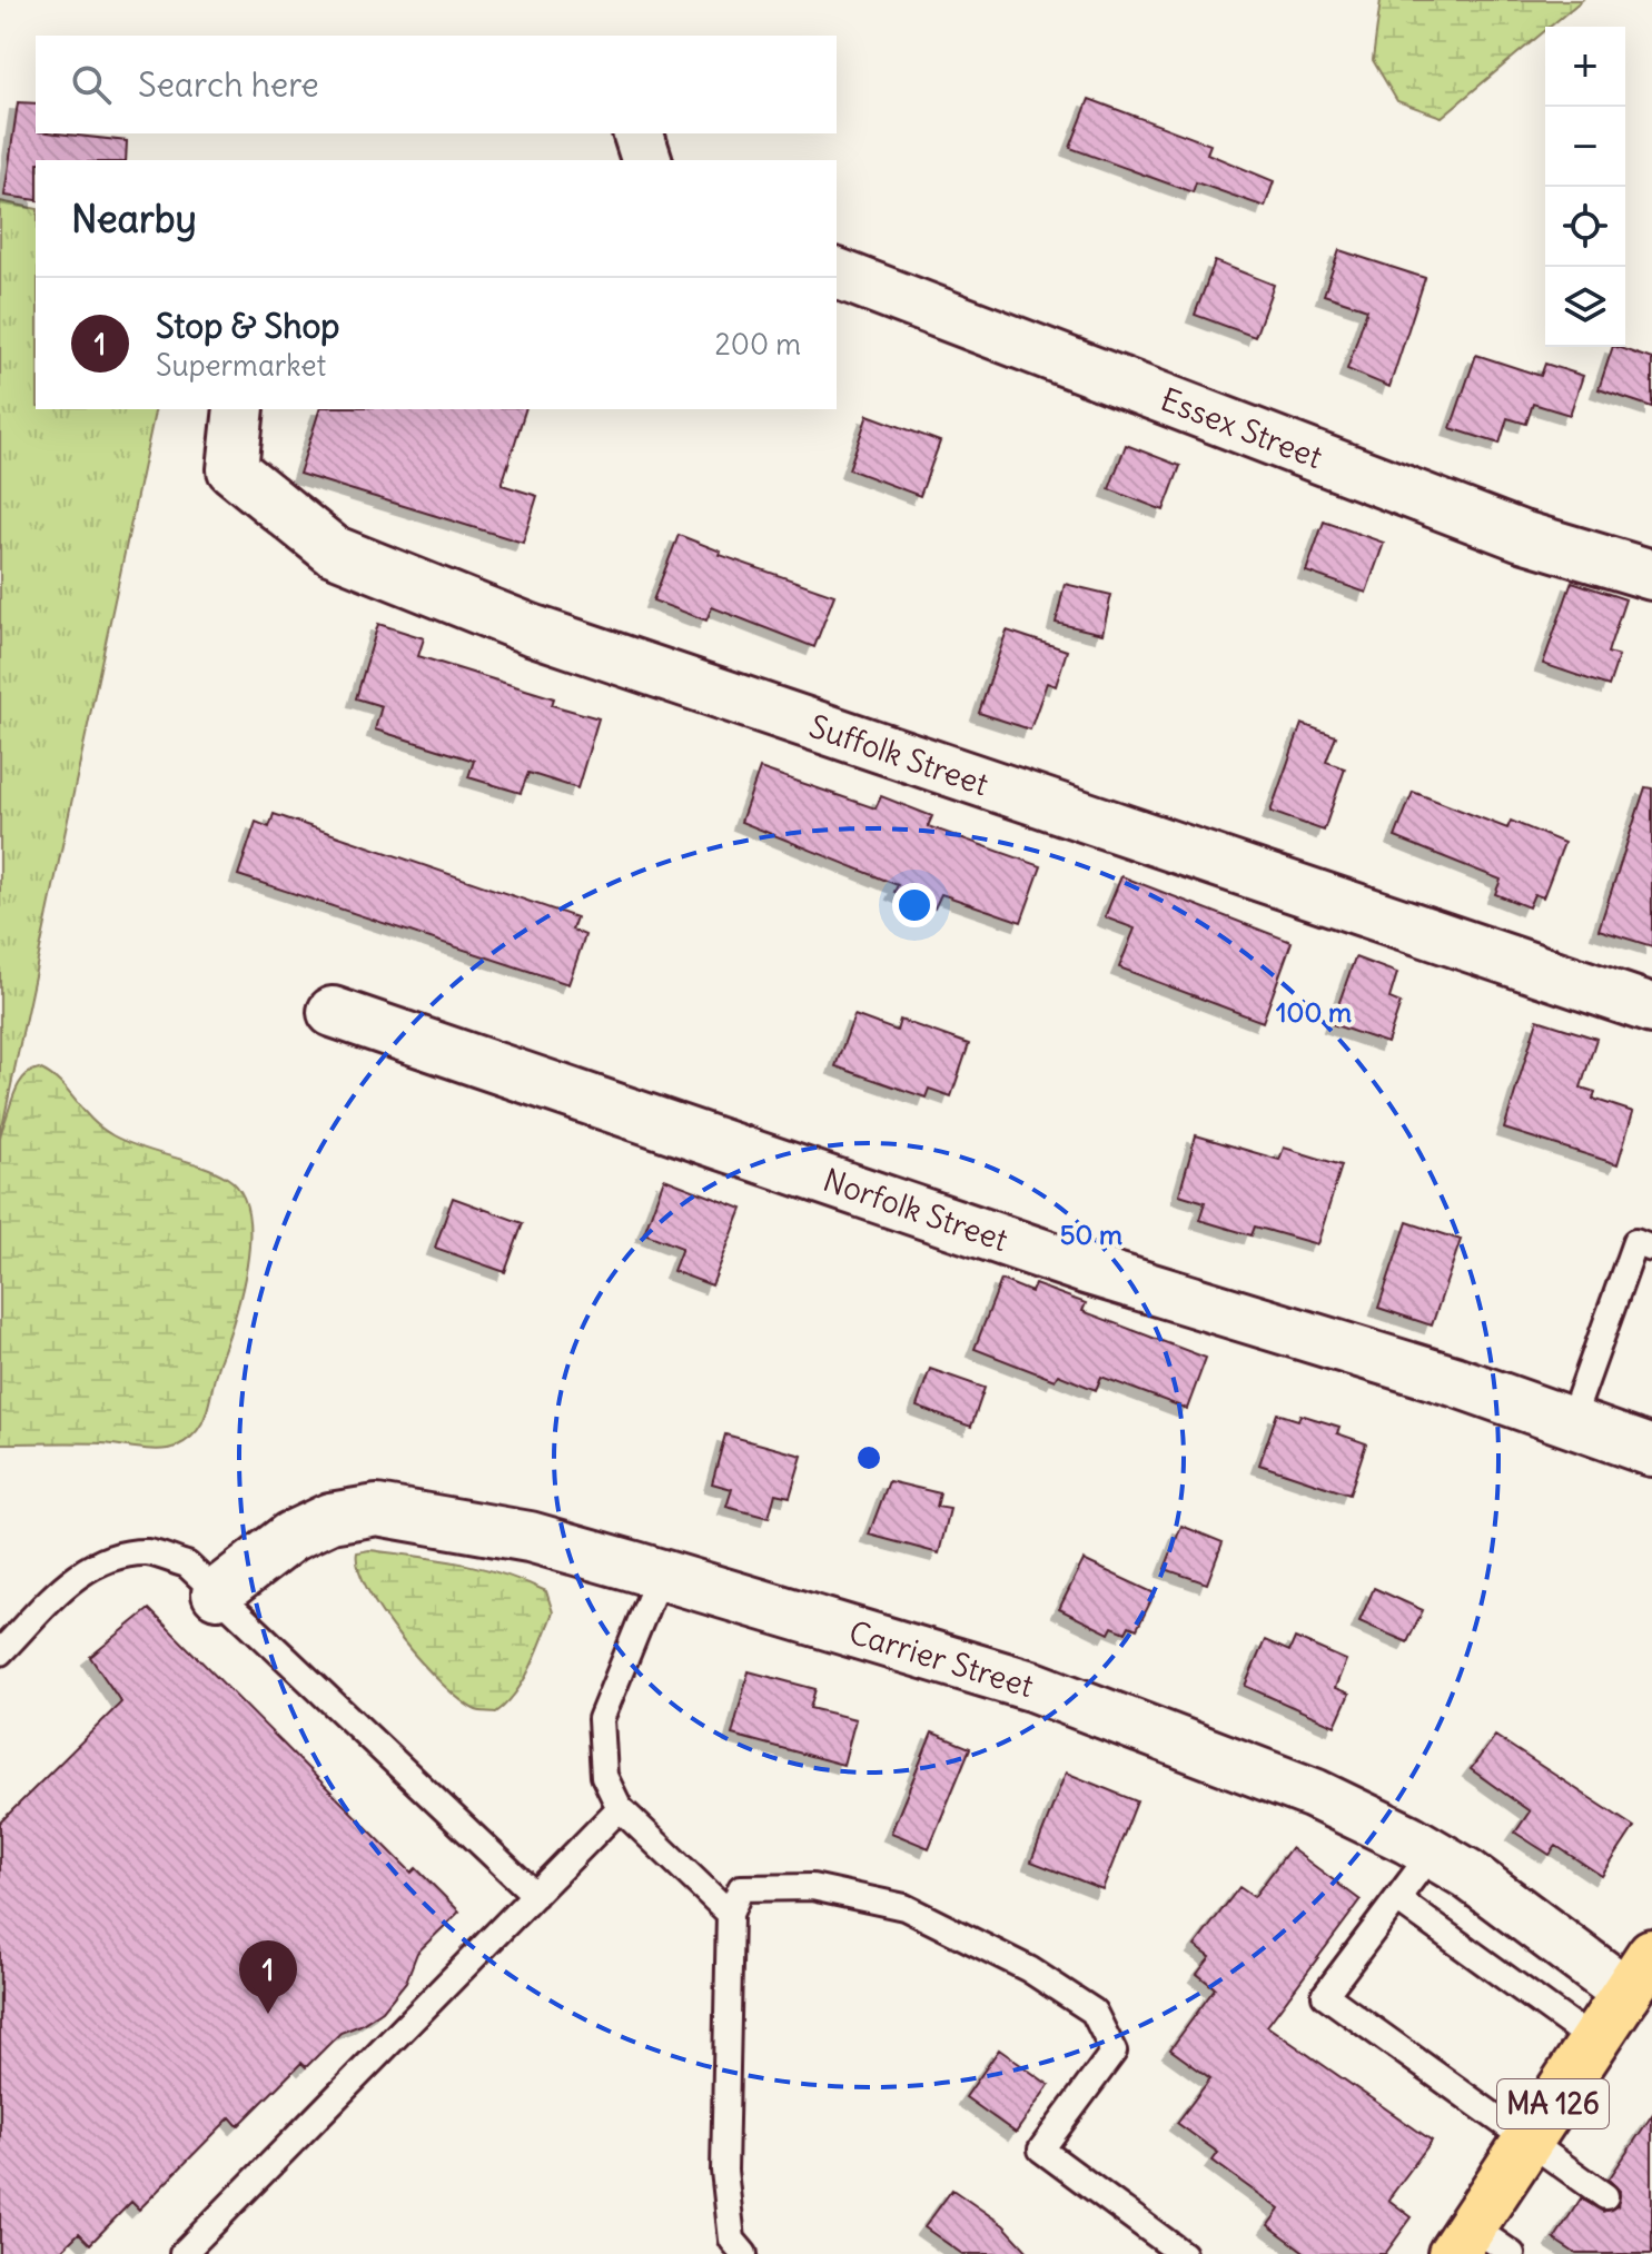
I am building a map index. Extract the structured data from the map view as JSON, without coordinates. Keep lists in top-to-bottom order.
{
  "streets": {
    "main road": ["MA 126"],
    "street": [
      "Essex Street",
      "Suffolk Street",
      "Norfolk Street",
      "Carrier Street"
    ]
  },
  "crossings": [
    ["Carrier Street", "MA 126"]
  ],
  "page": {
    "map_buttons": ["+", "−"],
    "search": "Search here",
    "heading": "Nearby",
    "list": [
      {
        "mark": "1",
        "name": "Stop & Shop",
        "note": "Supermarket",
        "value": "200 m"
      }
    ],
    "pins": "1"
  },
  "rings": ["100 m", "50 m"]
}
